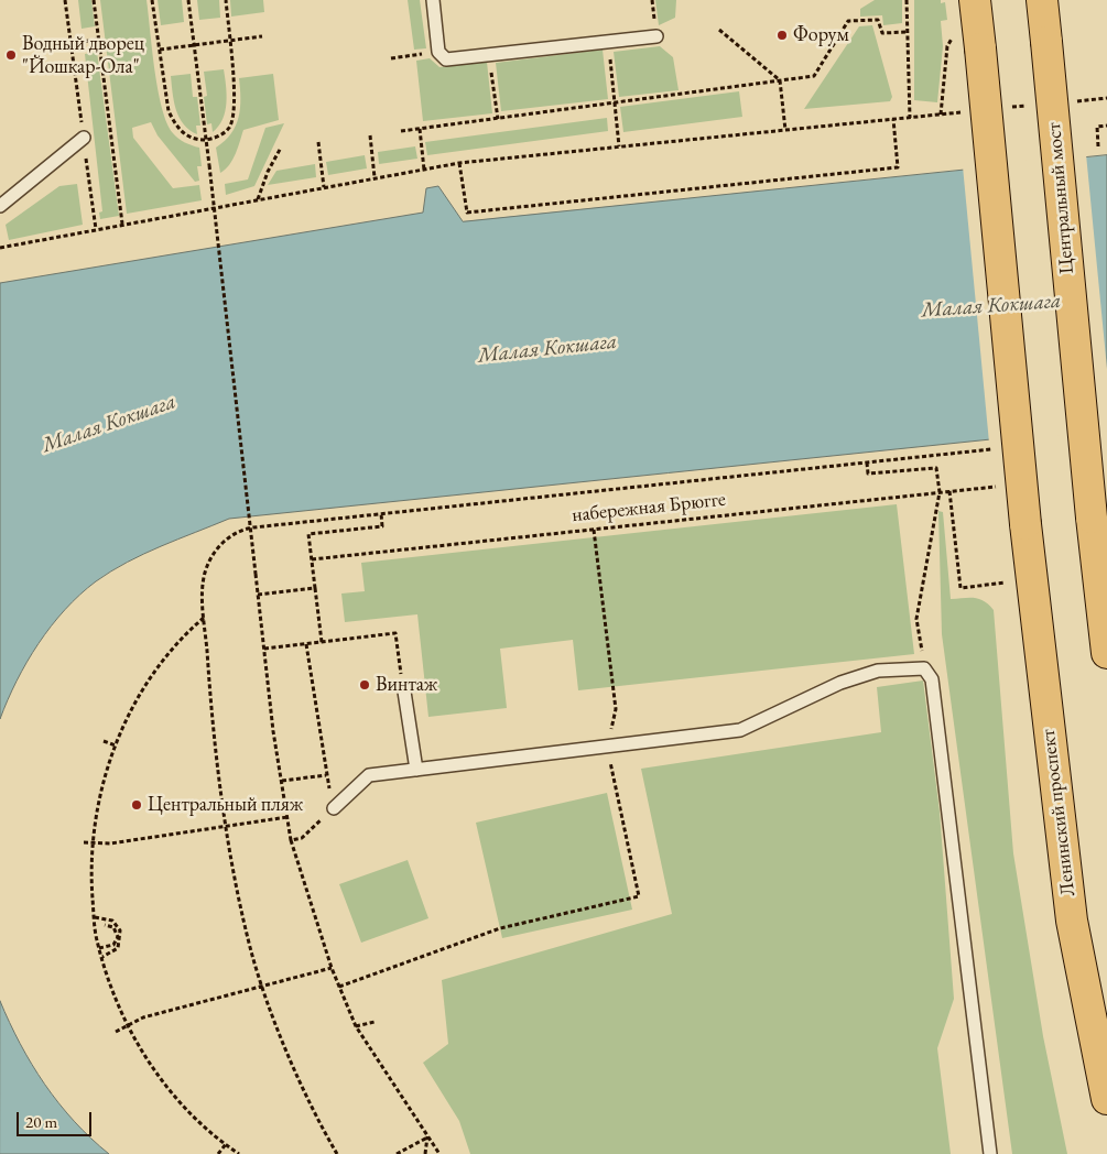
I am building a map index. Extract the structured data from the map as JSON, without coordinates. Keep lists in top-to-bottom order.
{
  "streets": {
    "main road": ["Центральный мост", "Ленинский проспект"],
    "path": ["набережная Брюгге"]
  },
  "water": ["Малая Кокшага"],
  "places": [
    "Форум",
    "Водный дворец \"Йошкар-Ола\"",
    "Винтаж",
    "Центральный пляж"
  ],
  "scale_bar": "20 m"
}
